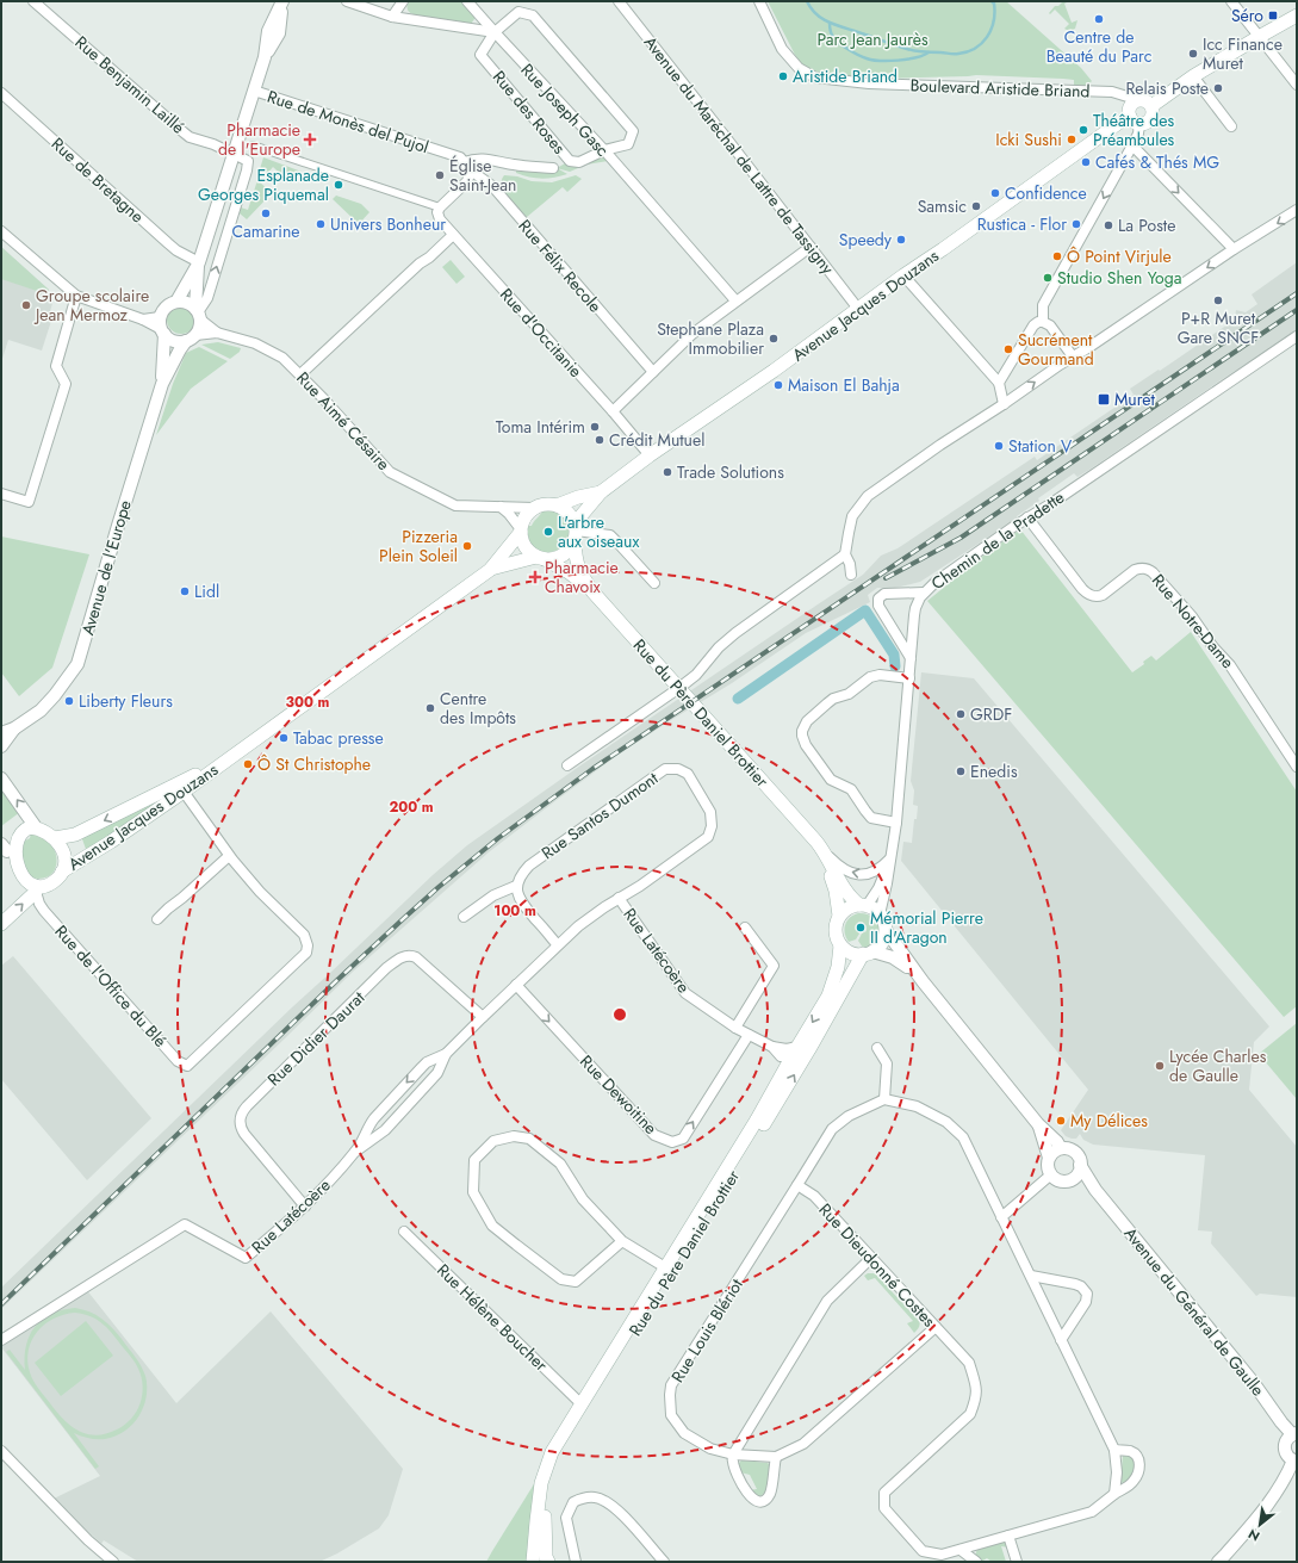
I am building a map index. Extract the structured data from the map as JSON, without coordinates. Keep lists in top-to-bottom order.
{
  "streets": {
    "main road": ["Avenue Jacques Douzans", "Rue du Père Daniel Brottier"],
    "street": [
      "Rue Benjamin Laillé",
      "Boulevard Aristide Briand",
      "Rue Joseph Gasc",
      "Rue des Roses",
      "Rue de Monès del Pujol",
      "Avenue du Maréchal de Lattre de Tassigny",
      "Rue de Bretagne",
      "Rue Félix Recole",
      "Rue d'Occitanie",
      "Rue Aimé Césaire",
      "Chemin de la Pradette",
      "Avenue de l'Europe",
      "Rue Notre-Dame",
      "Rue Santos Dumont",
      "Rue Latécoère",
      "Rue de l'Office du Blé",
      "Rue Didier Daurat",
      "Rue Dewoitine",
      "Rue Dieudonné Costes",
      "Avenue du Général de Gaulle",
      "Rue Hélène Boucher",
      "Rue Louis Blériot"
    ]
  },
  "crossings": [
    ["Boulevard Aristide Briand", "Avenue Jacques Douzans"],
    ["Rue Joseph Gasc", "Rue des Roses"],
    ["Rue de Monès del Pujol", "Rue Félix Recole"],
    ["Avenue du Maréchal de Lattre de Tassigny", "Avenue Jacques Douzans"],
    ["Avenue Jacques Douzans", "Rue d'Occitanie"],
    ["Avenue Jacques Douzans", "Rue Aimé Césaire"],
    ["Avenue Jacques Douzans", "Rue du Père Daniel Brottier"],
    ["Avenue Jacques Douzans", "Rue de l'Office du Blé"],
    ["Rue Aimé Césaire", "Avenue de l'Europe"],
    ["Rue Aimé Césaire", "Rue du Père Daniel Brottier"],
    ["Chemin de la Pradette", "Rue Notre-Dame"],
    ["Chemin de la Pradette", "Rue du Père Daniel Brottier"],
    ["Rue du Père Daniel Brottier", "Rue Latécoère"],
    ["Rue du Père Daniel Brottier", "Rue Hélène Boucher"],
    ["Rue Santos Dumont", "Rue Latécoère"],
    ["Rue Latécoère", "Rue Didier Daurat"],
    ["Rue Latécoère", "Rue Dewoitine"],
    ["Rue Dieudonné Costes", "Rue Louis Blériot"]
  ],
  "parks": ["Parc Jean Jaurès"],
  "places": {
    "transit": ["Séro", "Muret"],
    "other": [
      "Centre de Beauté du Parc",
      "Icc Finance Muret",
      "Aristide Briand",
      "Relais Poste",
      "Théâtre des Préambules",
      "Icki Sushi",
      "Cafés & Thés MG",
      "Église Saint-Jean",
      "Esplanade Georges Piquemal",
      "Confidence",
      "Samsic",
      "Camarine",
      "Univers Bonheur",
      "Rustica - Flor",
      "La Poste",
      "Speedy",
      "Ô Point Virjule",
      "Studio Shen Yoga",
      "P+R Muret Gare SNCF",
      "Groupe scolaire Jean Mermoz",
      "Stephane Plaza Immobilier",
      "Sucrément Gourmand",
      "Maison El Bahja",
      "Toma Intérim",
      "Crédit Mutuel",
      "Station V",
      "Trade Solutions",
      "L'arbre aux oiseaux",
      "Pizzeria Plein Soleil",
      "Lidl",
      "Liberty Fleurs",
      "Centre des Impôts",
      "GRDF",
      "Tabac presse",
      "Ô St Christophe",
      "Enedis",
      "Mémorial Pierre II d'Aragon",
      "Lycée Charles de Gaulle",
      "My Délices"
    ],
    "health": ["Pharmacie de l'Europe", "Pharmacie Chavoix"]
  },
  "north": "bottom left",
  "rings": ["300 m", "200 m", "100 m"]
}
